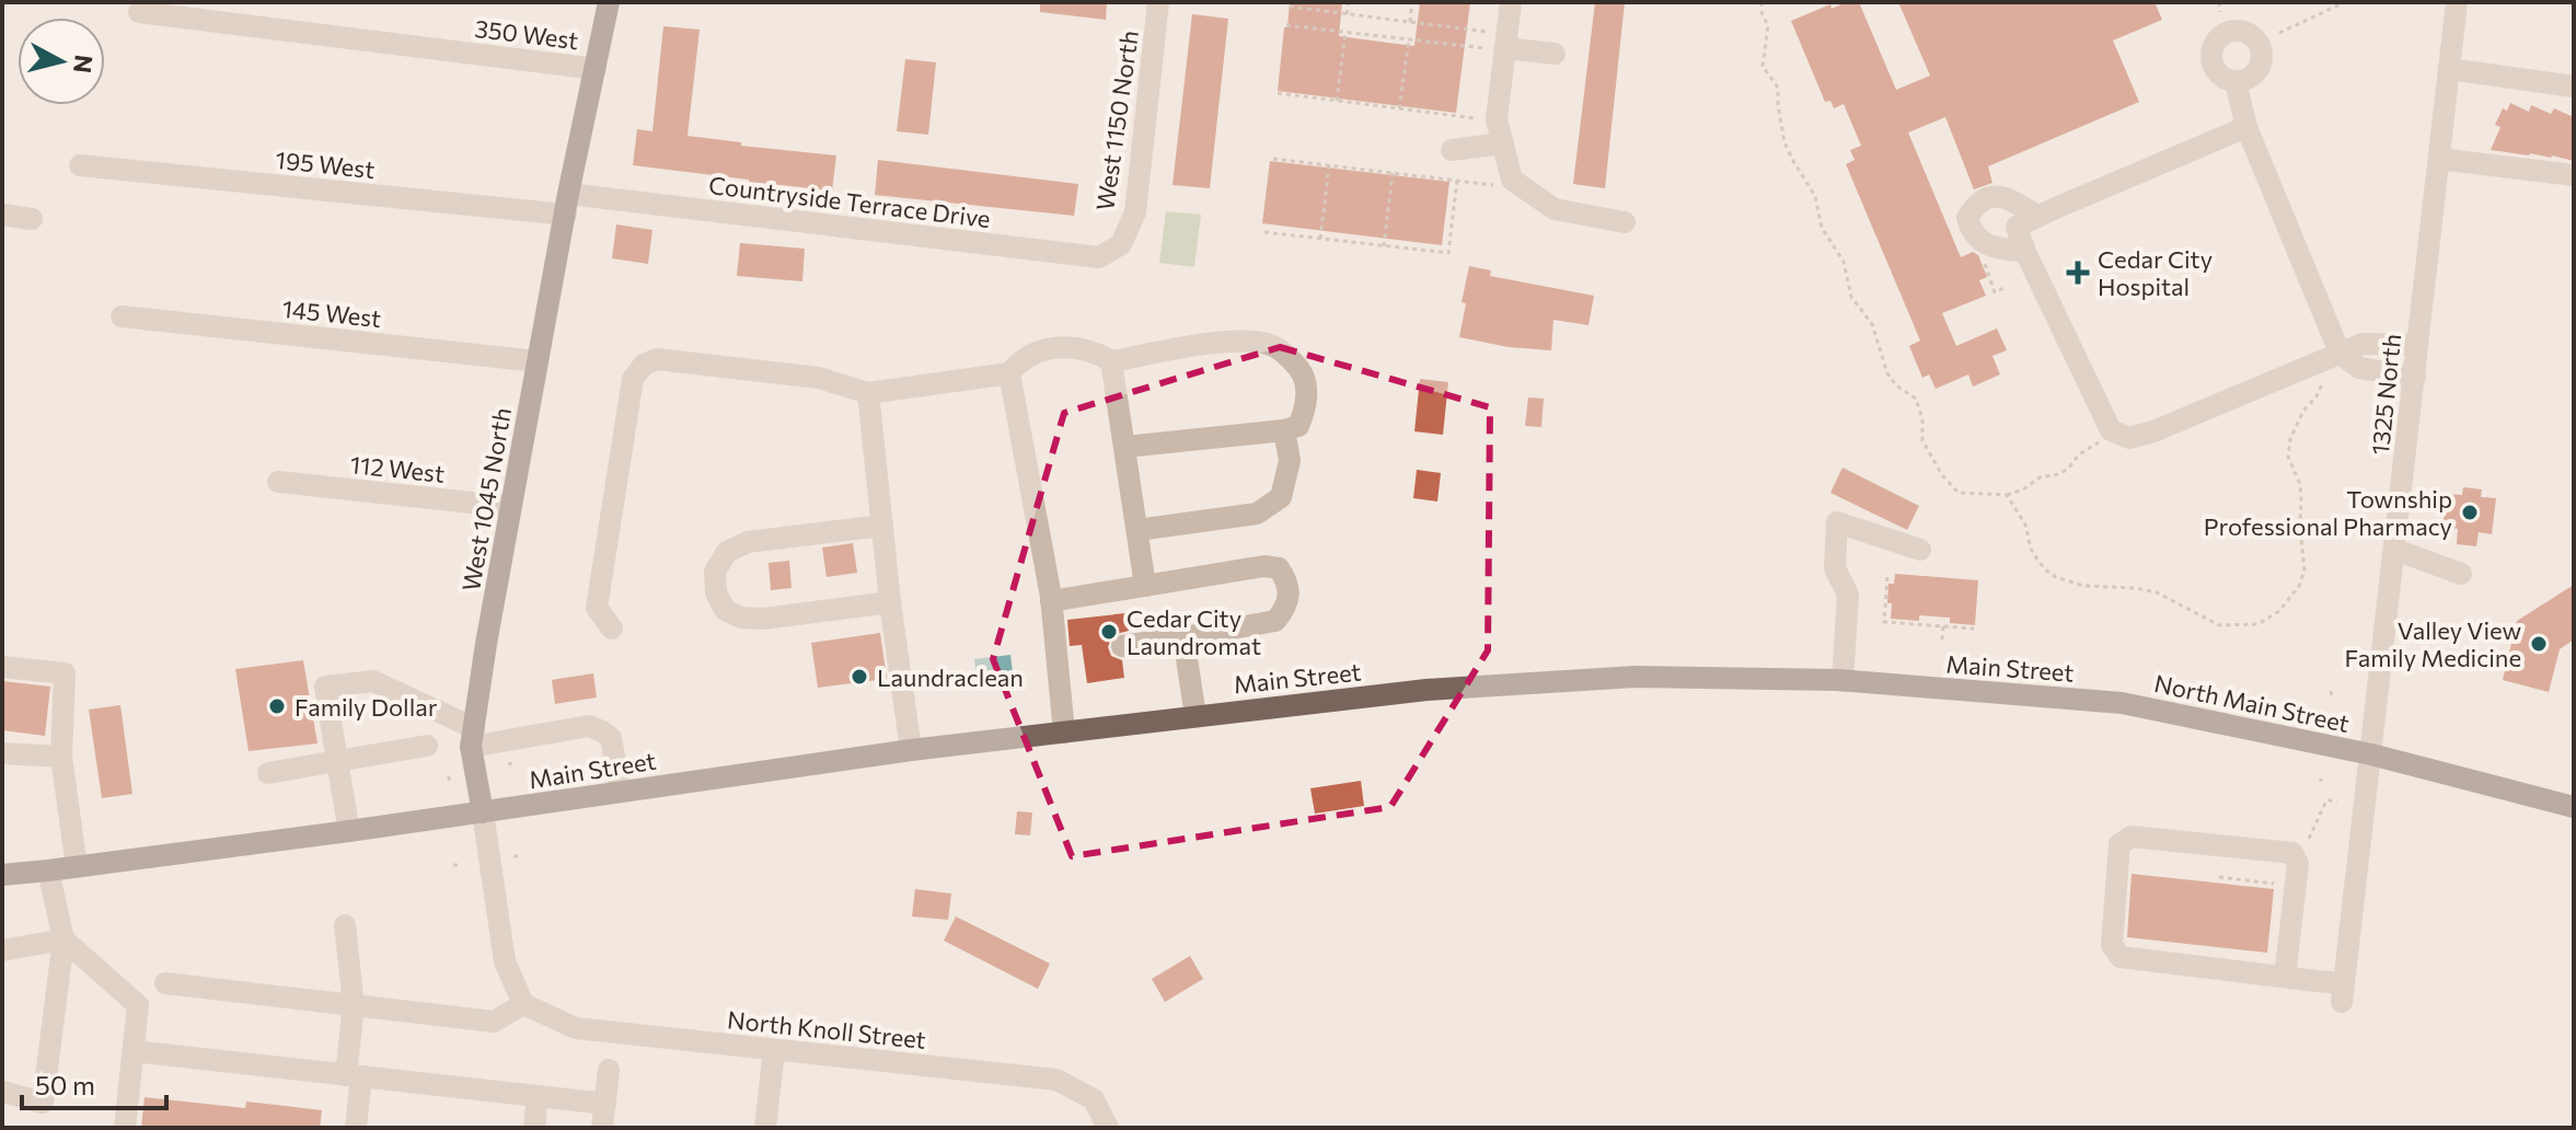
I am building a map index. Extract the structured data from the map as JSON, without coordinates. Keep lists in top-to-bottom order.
{
  "streets": {
    "main road": ["West 1045 North", "Main Street", "North Main Street"],
    "street": [
      "350 West",
      "West 1150 North",
      "195 West",
      "Countryside Terrace Drive",
      "145 West",
      "1325 North",
      "112 West",
      "North Knoll Street"
    ]
  },
  "crossings": [
    ["350 West", "West 1045 North"],
    ["West 1150 North", "Countryside Terrace Drive"],
    ["195 West", "Countryside Terrace Drive"],
    ["195 West", "West 1045 North"],
    ["Countryside Terrace Drive", "West 1045 North"],
    ["145 West", "West 1045 North"],
    ["1325 North", "North Main Street"],
    ["112 West", "West 1045 North"],
    ["West 1045 North", "Main Street"],
    ["West 1045 North", "North Knoll Street"],
    ["Main Street", "North Main Street"]
  ],
  "places": {
    "health": ["Cedar City Hospital"],
    "other": [
      "Township Professional Pharmacy",
      "Cedar City Laundromat",
      "Valley View Family Medicine",
      "Laundraclean",
      "Family Dollar"
    ]
  },
  "scale_bar": "50 m",
  "north": "right"
}
